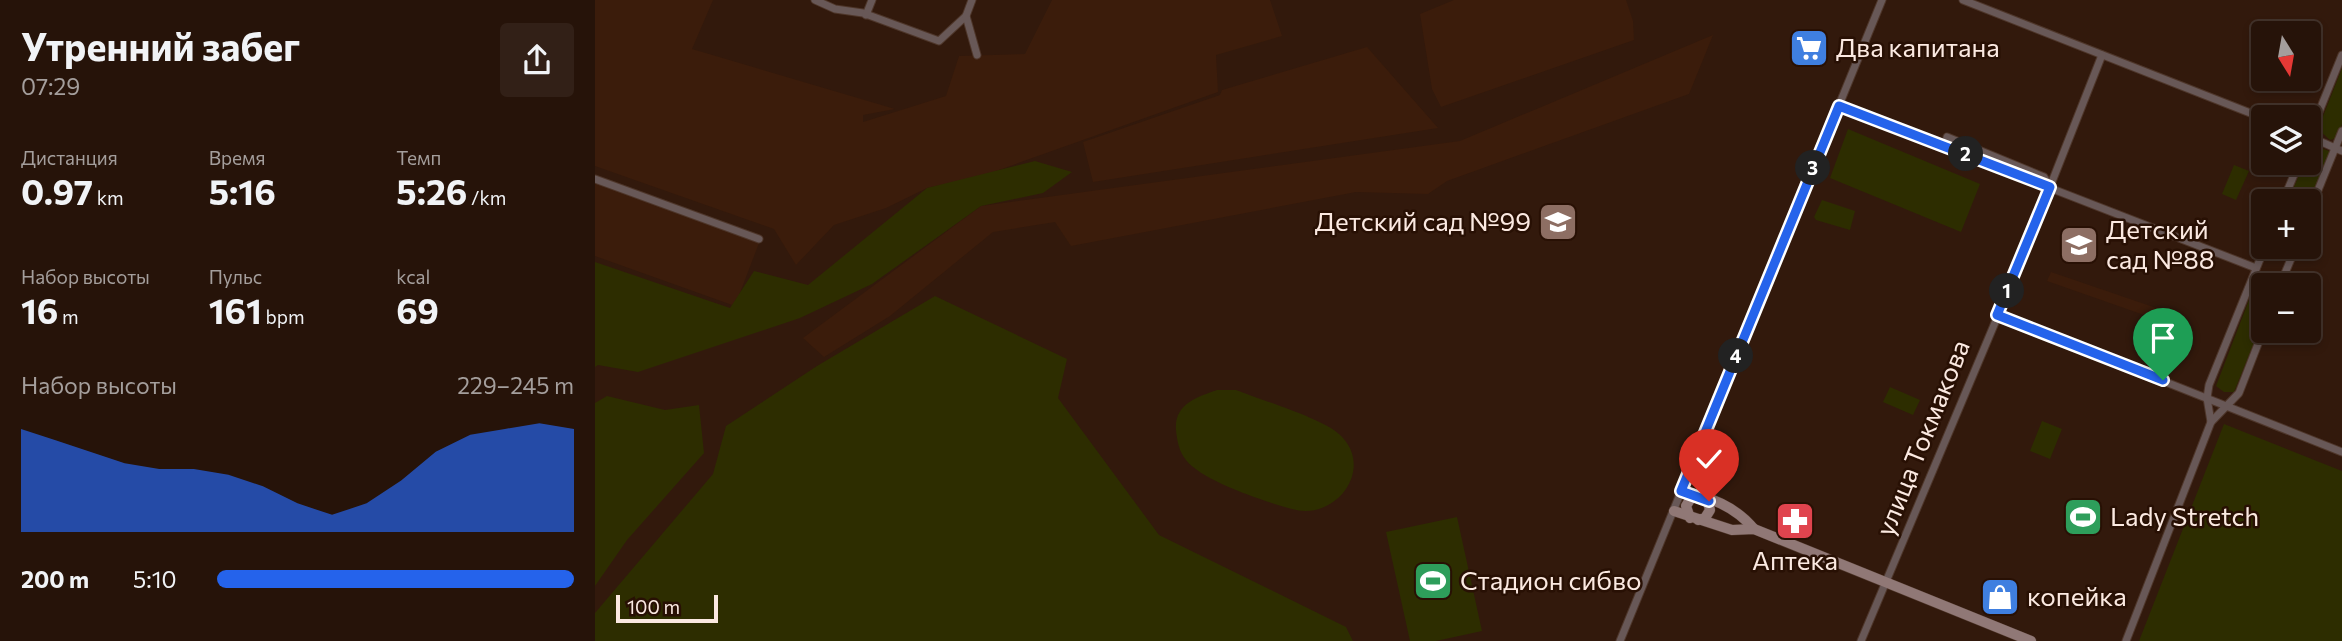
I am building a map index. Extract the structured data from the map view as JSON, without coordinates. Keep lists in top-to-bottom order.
{
  "streets": {
    "street": ["улица Токмакова"]
  },
  "places": {
    "supermarket": ["Два капитана"],
    "school or university": ["Детский сад №99", "Детский сад №88"],
    "sports": ["Lady Stretch", "Стадион сибво"],
    "pharmacy": ["Аптека"],
    "shop": ["копейка"]
  },
  "scale_bar": "100 m",
  "north": "bottom",
  "page": {
    "heading": ["Утренний забег", "07:29"],
    "map_buttons": ["+", "−"],
    "stats": [
      ["Дистанция", "0.97 km"],
      ["Время", "5:16"],
      ["Темп", "5:26 /km"],
      ["Набор высоты", "16 m"],
      ["Пульс", "161 bpm"],
      ["kcal", "69"]
    ],
    "pins": [
      "2",
      "3",
      "1",
      "4"
    ],
    "chart": ["Набор высоты", "229–245 m"],
    "list": [
      {
        "name": "200 m",
        "note": "5:10"
      }
    ],
    "scale": "100 m"
  }
}
